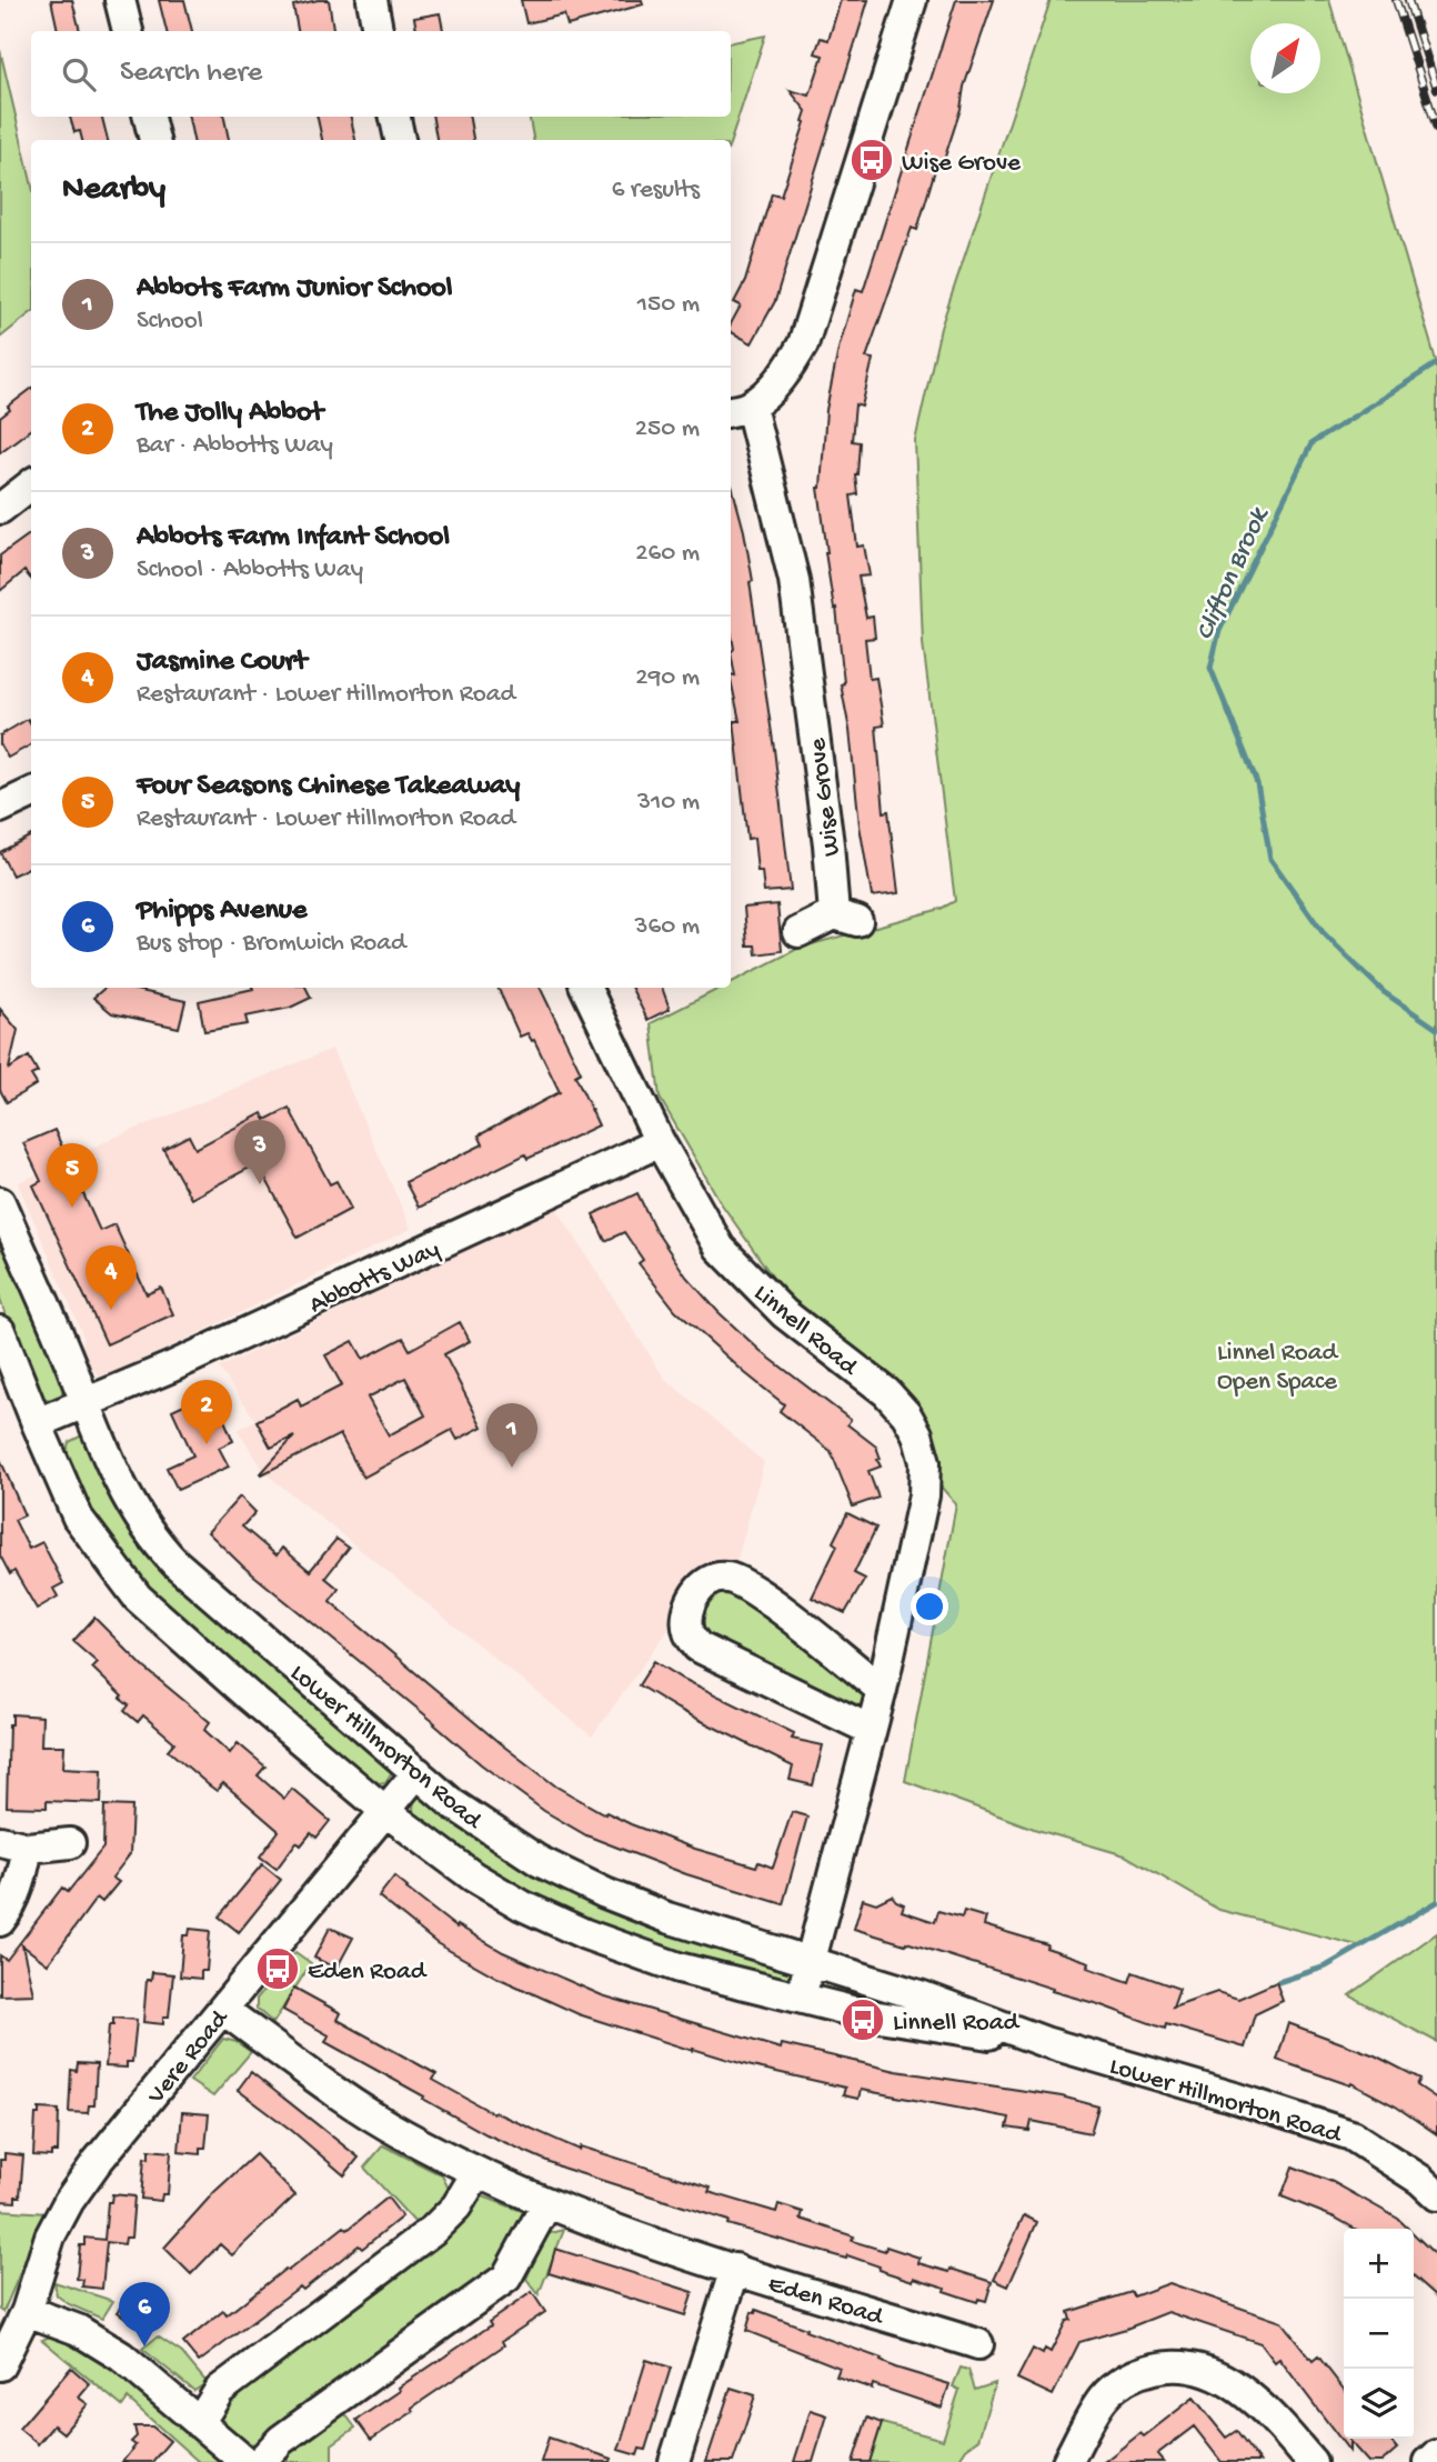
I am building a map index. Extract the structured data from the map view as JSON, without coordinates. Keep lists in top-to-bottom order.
{
  "streets": {
    "street": [
      "Wise Grove",
      "Abbotts Way",
      "Linnell Road",
      "Lower Hillmorton Road",
      "Vere Road",
      "Eden Road"
    ]
  },
  "crossings": [
    ["Abbotts Way", "Linnell Road"],
    ["Abbotts Way", "Lower Hillmorton Road"],
    ["Linnell Road", "Lower Hillmorton Road"],
    ["Lower Hillmorton Road", "Vere Road"],
    ["Vere Road", "Eden Road"]
  ],
  "water": ["Clifton Brook"],
  "parks": ["Linnel Road Open Space"],
  "places": {
    "bus stop": ["Wise Grove", "Eden Road", "Linnell Road"]
  },
  "north": "top right",
  "page": {
    "search": "Search here",
    "heading": ["Nearby", "6 results"],
    "list": [
      {
        "mark": "1",
        "name": "Abbots Farm Junior School",
        "note": "School",
        "value": "150 m"
      },
      {
        "mark": "2",
        "name": "The Jolly Abbot",
        "note": "Bar · Abbotts Way",
        "value": "250 m"
      },
      {
        "mark": "3",
        "name": "Abbots Farm Infant School",
        "note": "School · Abbotts Way",
        "value": "260 m"
      },
      {
        "mark": "4",
        "name": "Jasmine Court",
        "note": "Restaurant · Lower Hillmorton Road",
        "value": "290 m"
      },
      {
        "mark": "5",
        "name": "Four Seasons Chinese Takeaway",
        "note": "Restaurant · Lower Hillmorton Road",
        "value": "310 m"
      },
      {
        "mark": "6",
        "name": "Phipps Avenue",
        "note": "Bus stop · Bromwich Road",
        "value": "360 m"
      }
    ],
    "pins": [
      "3",
      "5",
      "4",
      "2",
      "1",
      "6"
    ],
    "map_buttons": ["+", "−"]
  }
}
